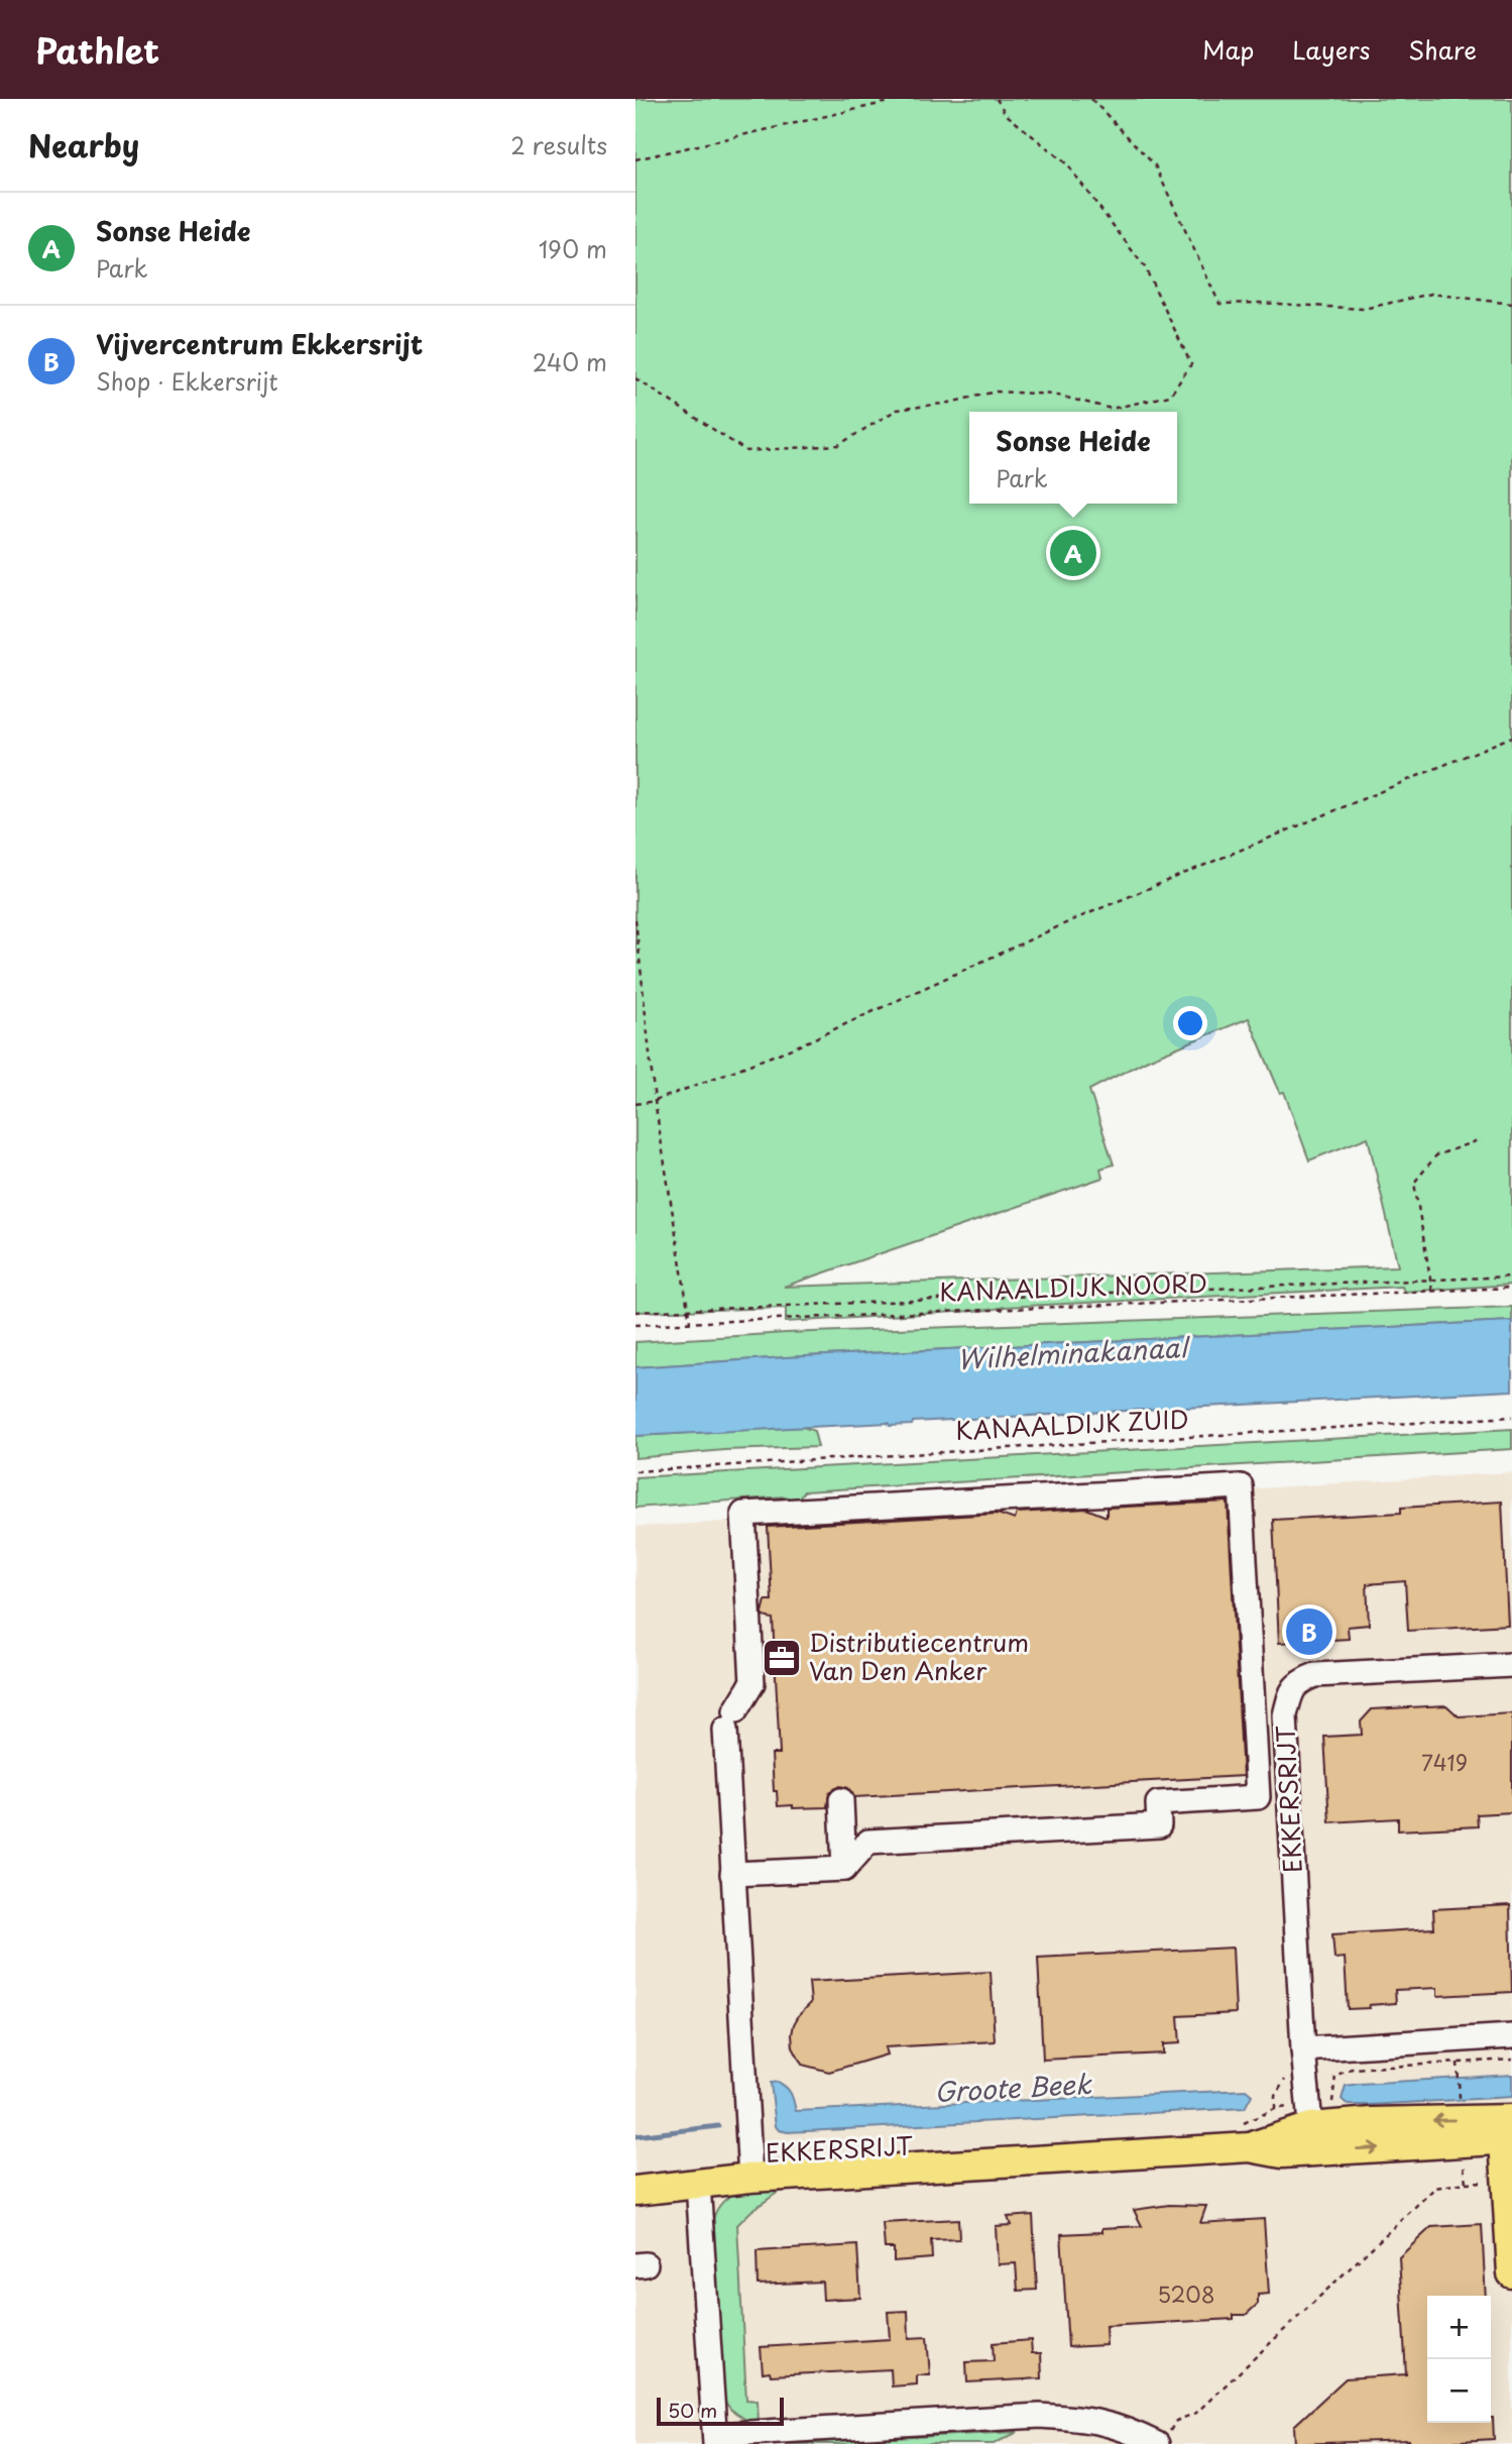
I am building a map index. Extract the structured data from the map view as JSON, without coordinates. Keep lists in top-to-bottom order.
{
  "streets": {
    "main road": ["EKKERSRIJT"],
    "path": ["KANAALDIJK NOORD", "KANAALDIJK ZUID"]
  },
  "water": ["Wilhelminakanaal", "Groote Beek"],
  "places": {
    "office": ["Distributiecentrum Van Den Anker"]
  },
  "house_numbers": ["7419", "5208"],
  "scale_bar": "50 m",
  "page": {
    "header": "Pathlet",
    "nav": ["Map", "Layers", "Share"],
    "heading": ["Nearby", "2 results"],
    "list": [
      {
        "mark": "A",
        "name": "Sonse Heide",
        "note": "Park",
        "value": "190 m"
      },
      {
        "mark": "B",
        "name": "Vijvercentrum Ekkersrijt",
        "note": "Shop · Ekkersrijt",
        "value": "240 m"
      }
    ],
    "popup": ["Sonse Heide", "Park"],
    "pins": ["A", "B"],
    "map_buttons": ["+", "−"],
    "scale": "50 m"
  }
}
